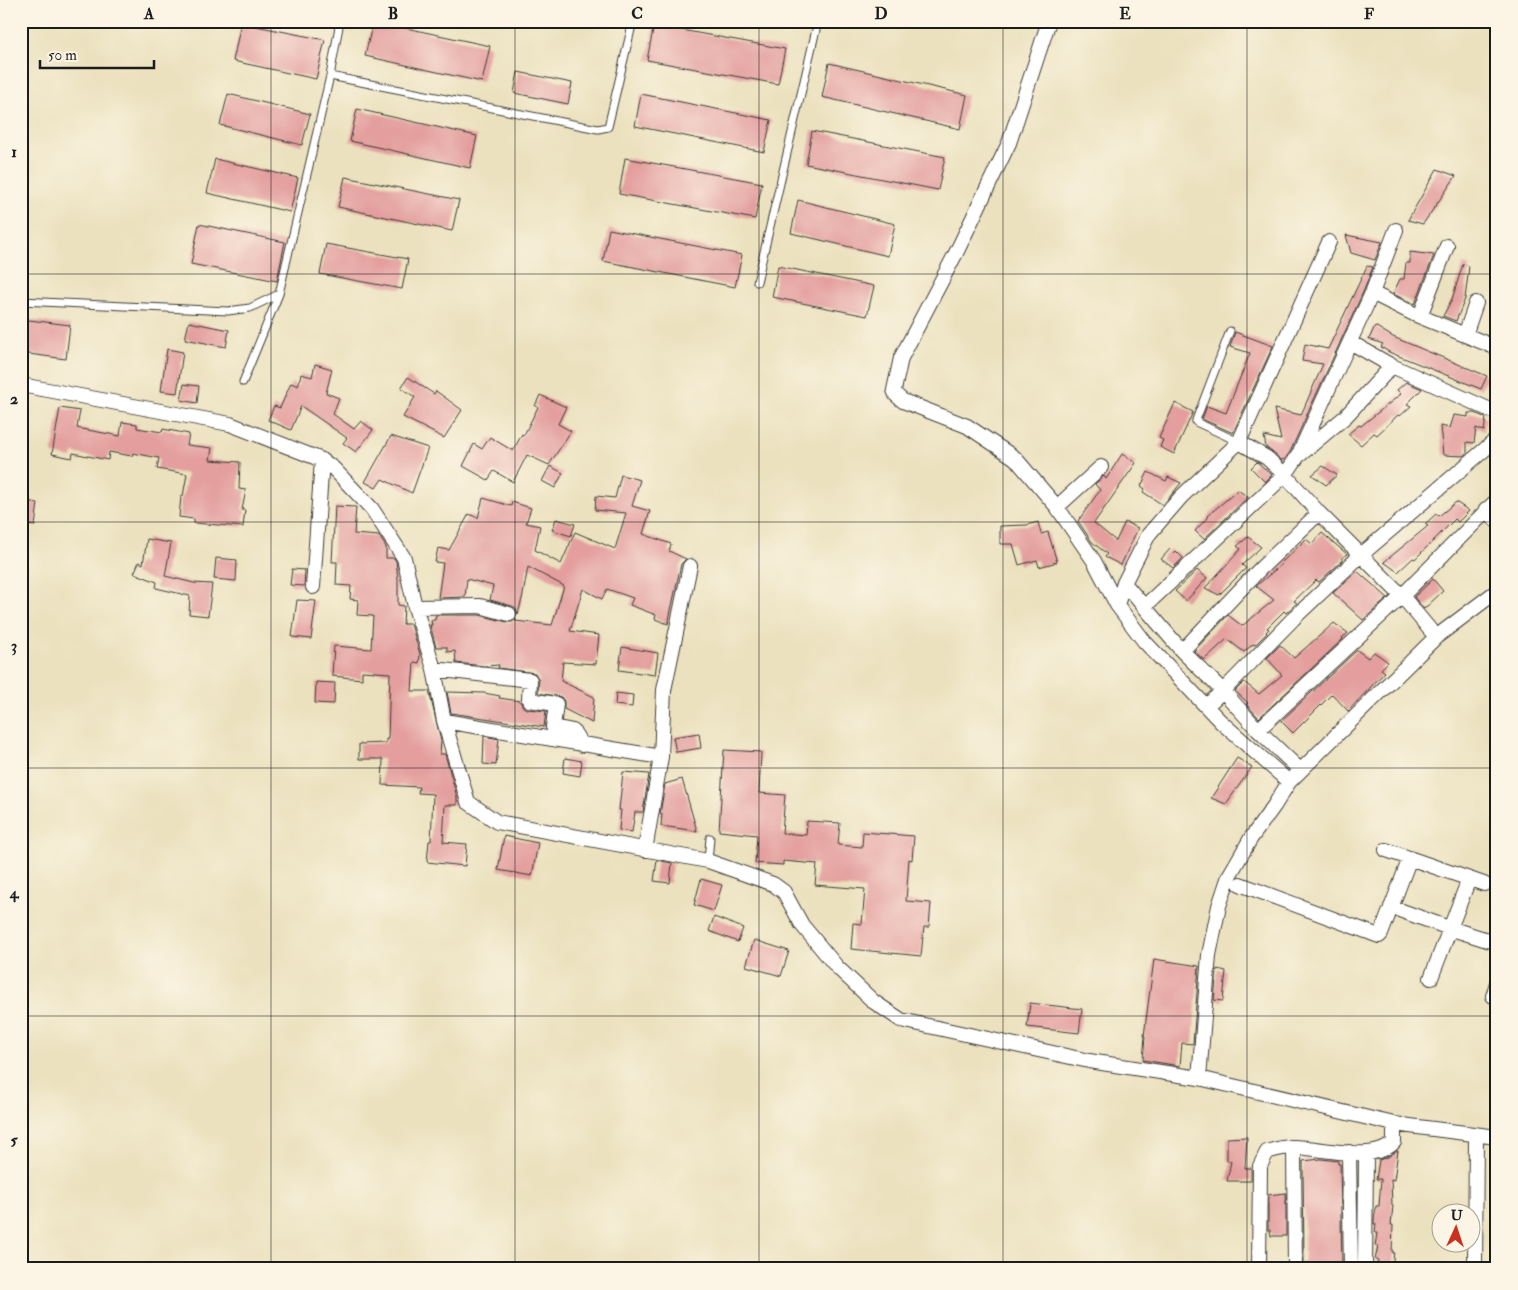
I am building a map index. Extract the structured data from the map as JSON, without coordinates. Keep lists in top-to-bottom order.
{
  "scale_bar": "50 m",
  "north": "top",
  "grid": {
    "columns": [
      "A",
      "B",
      "C",
      "D",
      "E",
      "F"
    ],
    "rows": [
      "1",
      "2",
      "3",
      "4",
      "5"
    ]
  }
}
